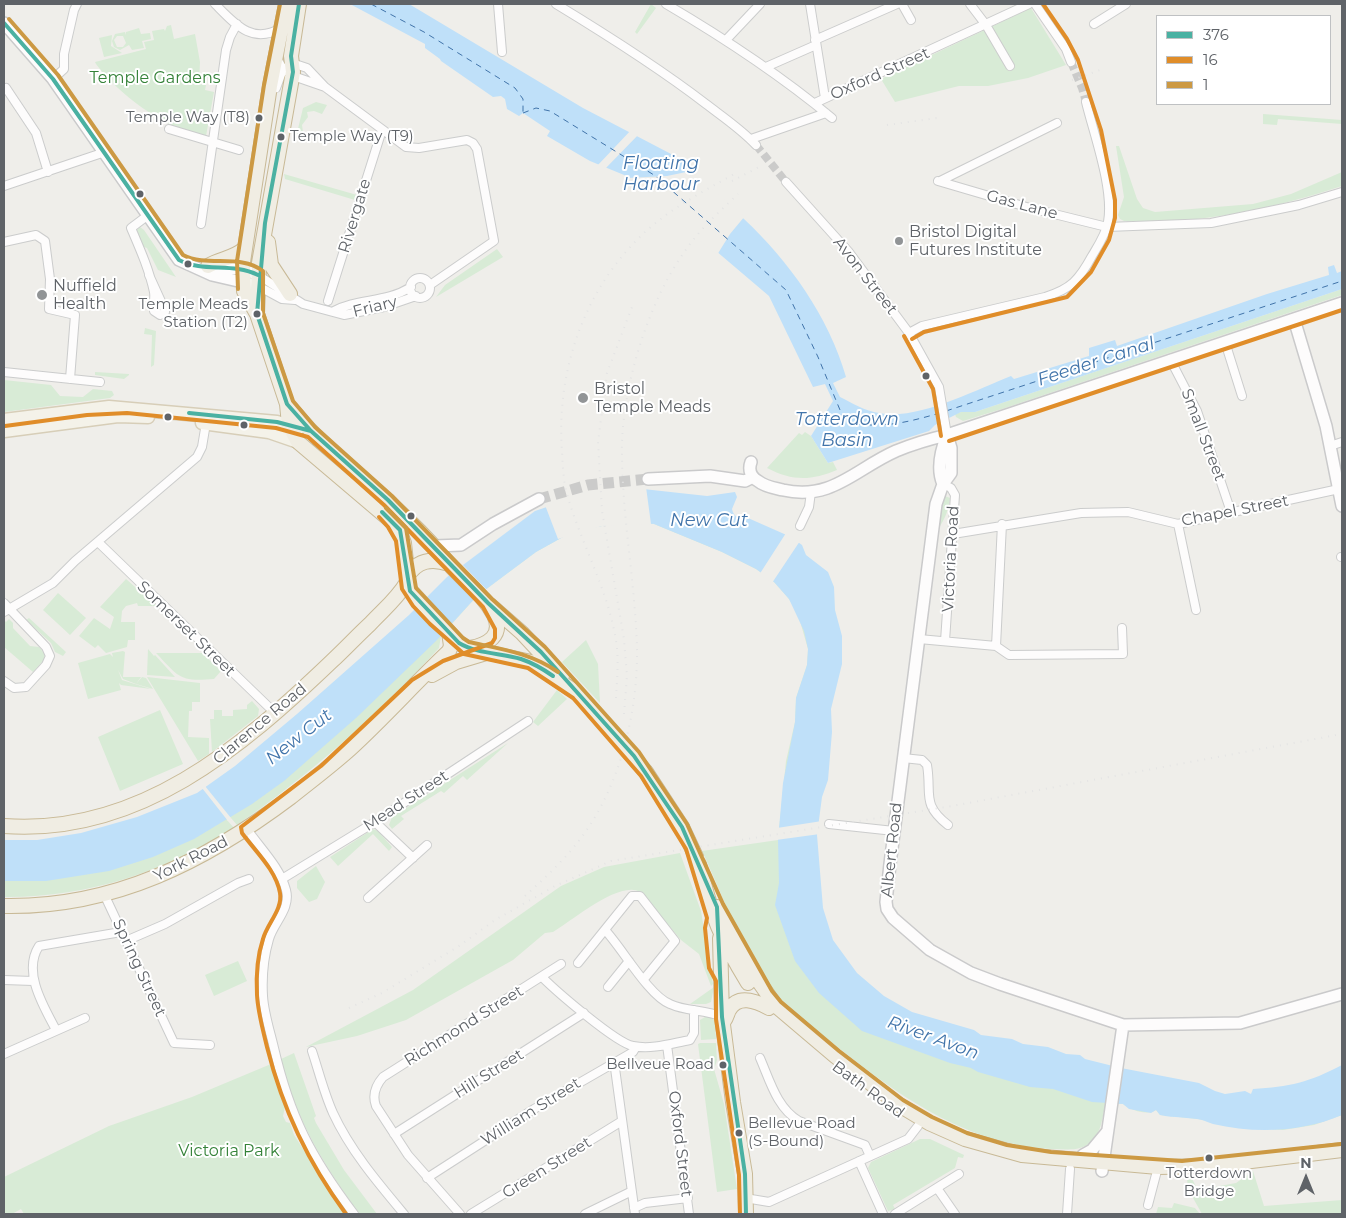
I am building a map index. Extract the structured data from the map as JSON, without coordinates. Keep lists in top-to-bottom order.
{
  "streets": {
    "highway": ["Clarence Road", "York Road", "Bath Road"],
    "street": [
      "Oxford Street",
      "Gas Lane",
      "Rivergate",
      "Avon Street",
      "Friary",
      "Small Street",
      "Chapel Street",
      "Victoria Road",
      "Somerset Street",
      "Mead Street",
      "Albert Road",
      "Spring Street",
      "Richmond Street",
      "Hill Street",
      "William Street",
      "Green Street"
    ]
  },
  "crossings": [
    ["Rivergate", "Friary"],
    ["Avon Street", "Albert Road"],
    ["Small Street", "Chapel Street"],
    ["Chapel Street", "Victoria Road"],
    ["Victoria Road", "Albert Road"],
    ["Somerset Street", "Clarence Road"],
    ["Clarence Road", "Bath Road"],
    ["York Road", "Spring Street"],
    ["York Road", "Bath Road"],
    ["Richmond Street", "Hill Street"]
  ],
  "water": [
    "Floating Harbour",
    "Feeder Canal",
    "Totterdown Basin",
    "New Cut",
    "River Avon"
  ],
  "parks": ["Temple Gardens", "Victoria Park"],
  "places": [
    "Temple Way (T8)",
    "Temple Way (T9)",
    "Bristol Digital Futures Institute",
    "Nuffield Health",
    "Temple Meads Station (T2)",
    "Bristol Temple Meads",
    "Bellveue Road",
    "Bellevue Road (S-Bound)",
    "Totterdown Bridge"
  ],
  "lines": ["transit line 376", "transit line 16", "transit line 1"],
  "legend": ["376", "16", "1"],
  "north": "top"
}
